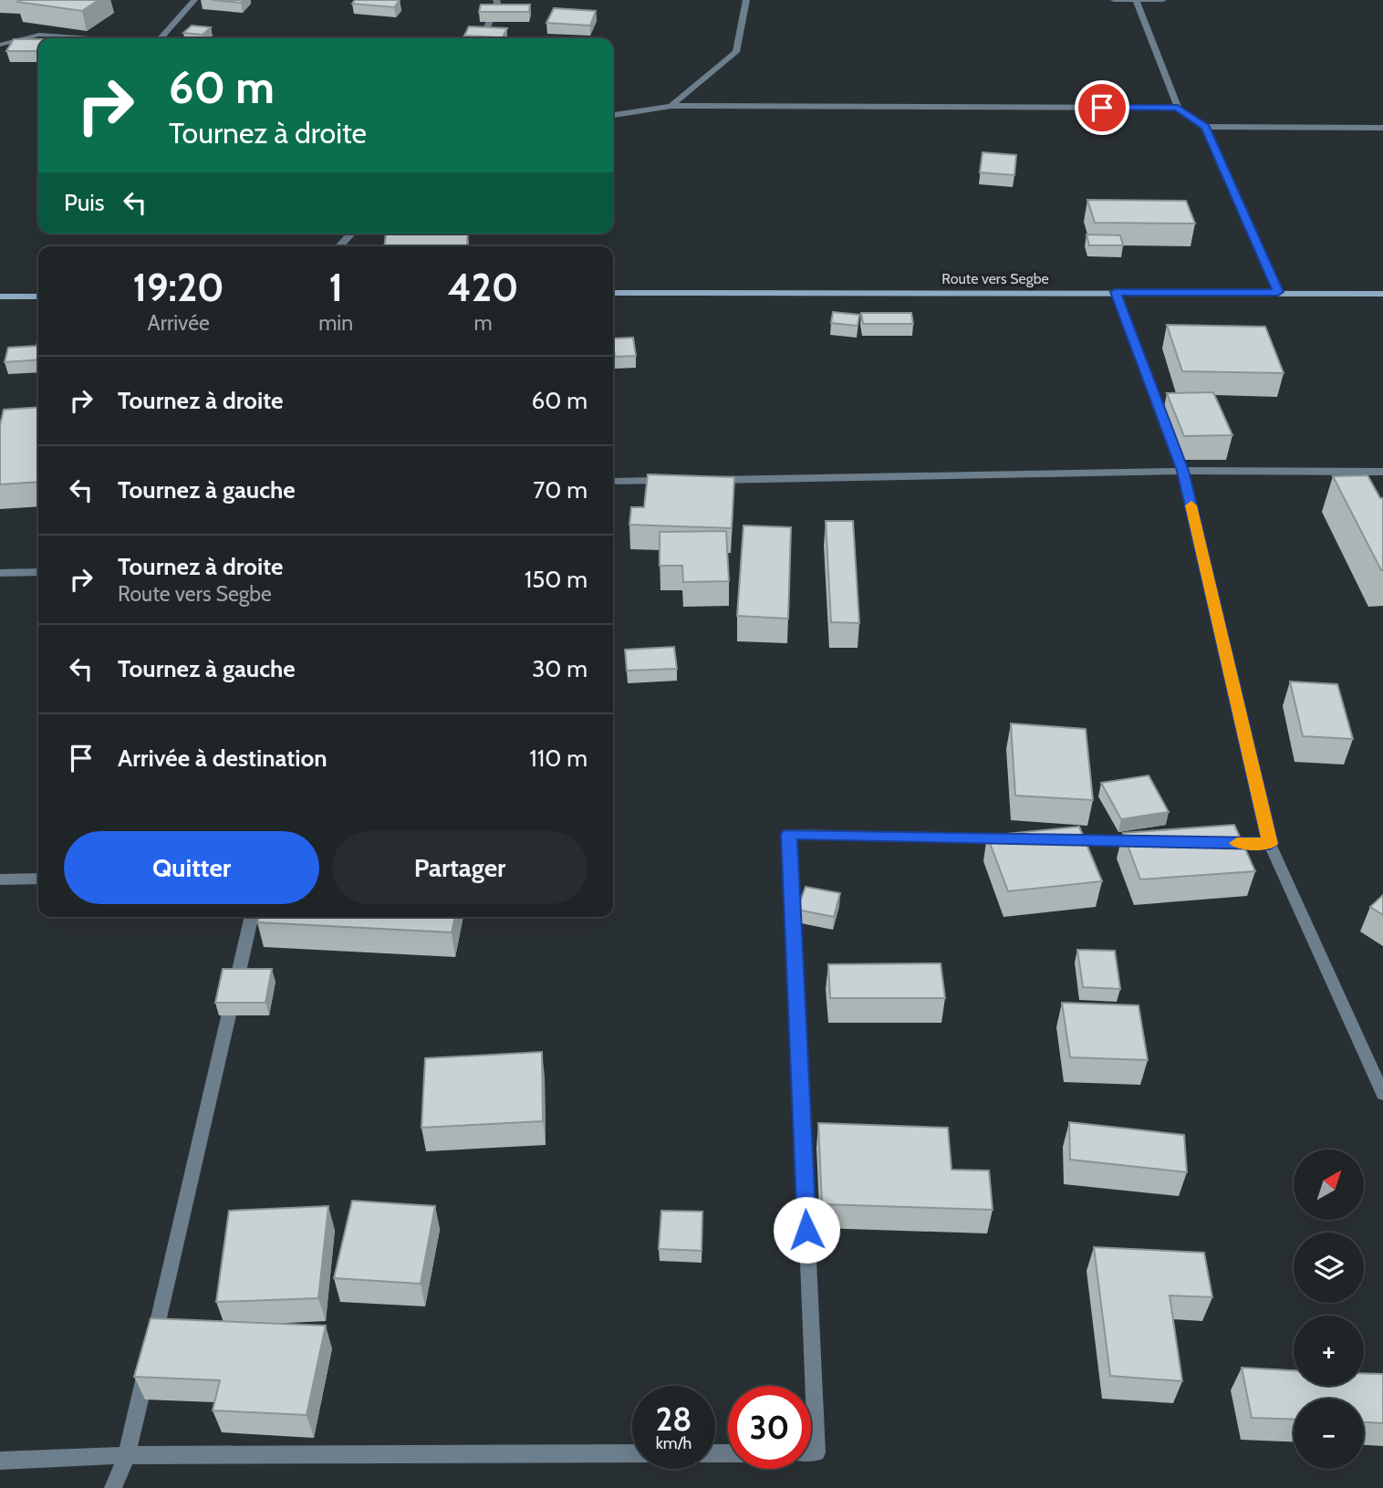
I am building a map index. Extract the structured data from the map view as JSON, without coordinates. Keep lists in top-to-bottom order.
{
  "streets": {
    "main road": ["Route vers Segbe"]
  },
  "north": "top right",
  "page": {
    "turn": ["60 m", "Tournez à droite"],
    "then": "Puis",
    "eta": [
      "19:20",
      "Arrivée",
      "1",
      "min",
      "420",
      "m"
    ],
    "list": [
      {
        "name": "Tournez à droite",
        "value": "60 m"
      },
      {
        "name": "Tournez à gauche",
        "value": "70 m"
      },
      {
        "name": "Tournez à droite",
        "note": "Route vers Segbe",
        "value": "150 m"
      },
      {
        "name": "Tournez à gauche",
        "value": "30 m"
      },
      {
        "name": "Arrivée à destination",
        "value": "110 m"
      }
    ],
    "buttons": ["Quitter", "Partager"],
    "map_buttons": ["+", "−"],
    "speed": "28 km/h",
    "limit": "30"
  }
}
